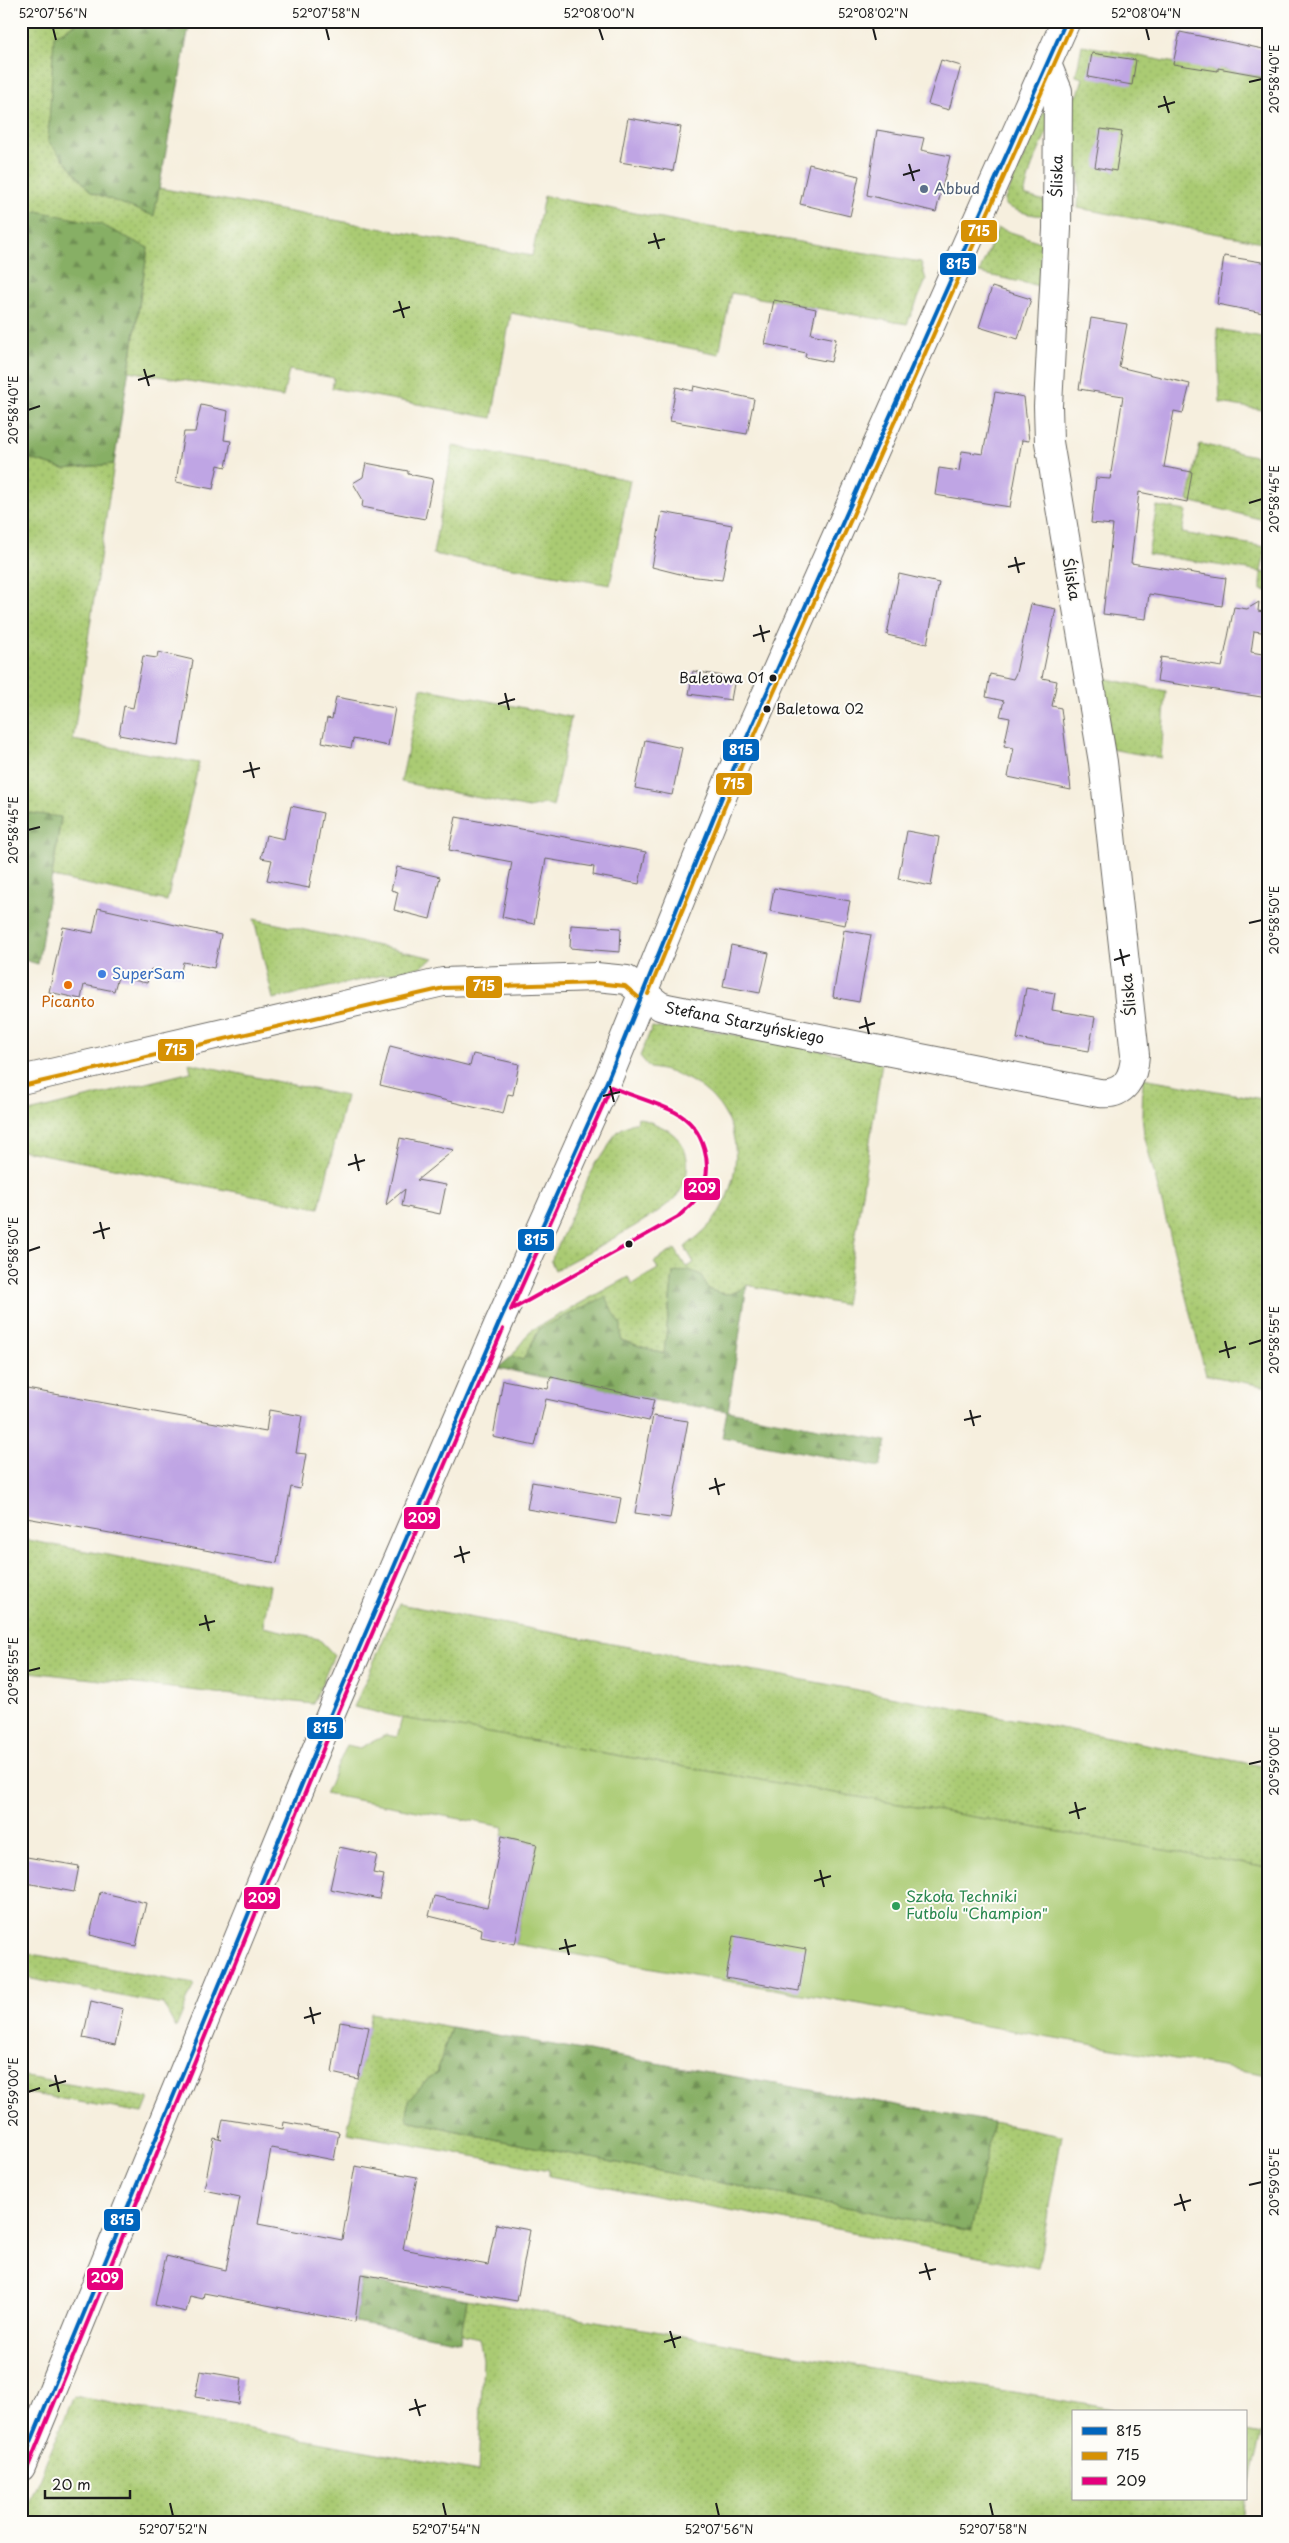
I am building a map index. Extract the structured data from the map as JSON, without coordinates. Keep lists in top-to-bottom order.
{
  "streets": {
    "street": ["Śliska", "Stefana Starzyńskiego"]
  },
  "crossings": [
    ["Śliska", "Stefana Starzyńskiego"]
  ],
  "places": [
    "Abbud",
    "Baletowa 01",
    "Baletowa 02",
    "SuperSam",
    "Picanto",
    "Szkoła Techniki Futbolu \"Champion\""
  ],
  "lines": ["transit line 815", "transit line 715", "transit line 209"],
  "legend": ["815", "715", "209"],
  "scale_bar": "20 m",
  "coordinates": [
    "52°07'56\"N",
    "52°07'58\"N",
    "52°08'00\"N",
    "52°08'02\"N",
    "52°08'04\"N",
    "20°58'40\"E",
    "20°58'45\"E",
    "20°58'50\"E",
    "20°58'55\"E",
    "20°59'00\"E",
    "20°59'05\"E",
    "52°07'52\"N",
    "52°07'54\"N"
  ]
}
